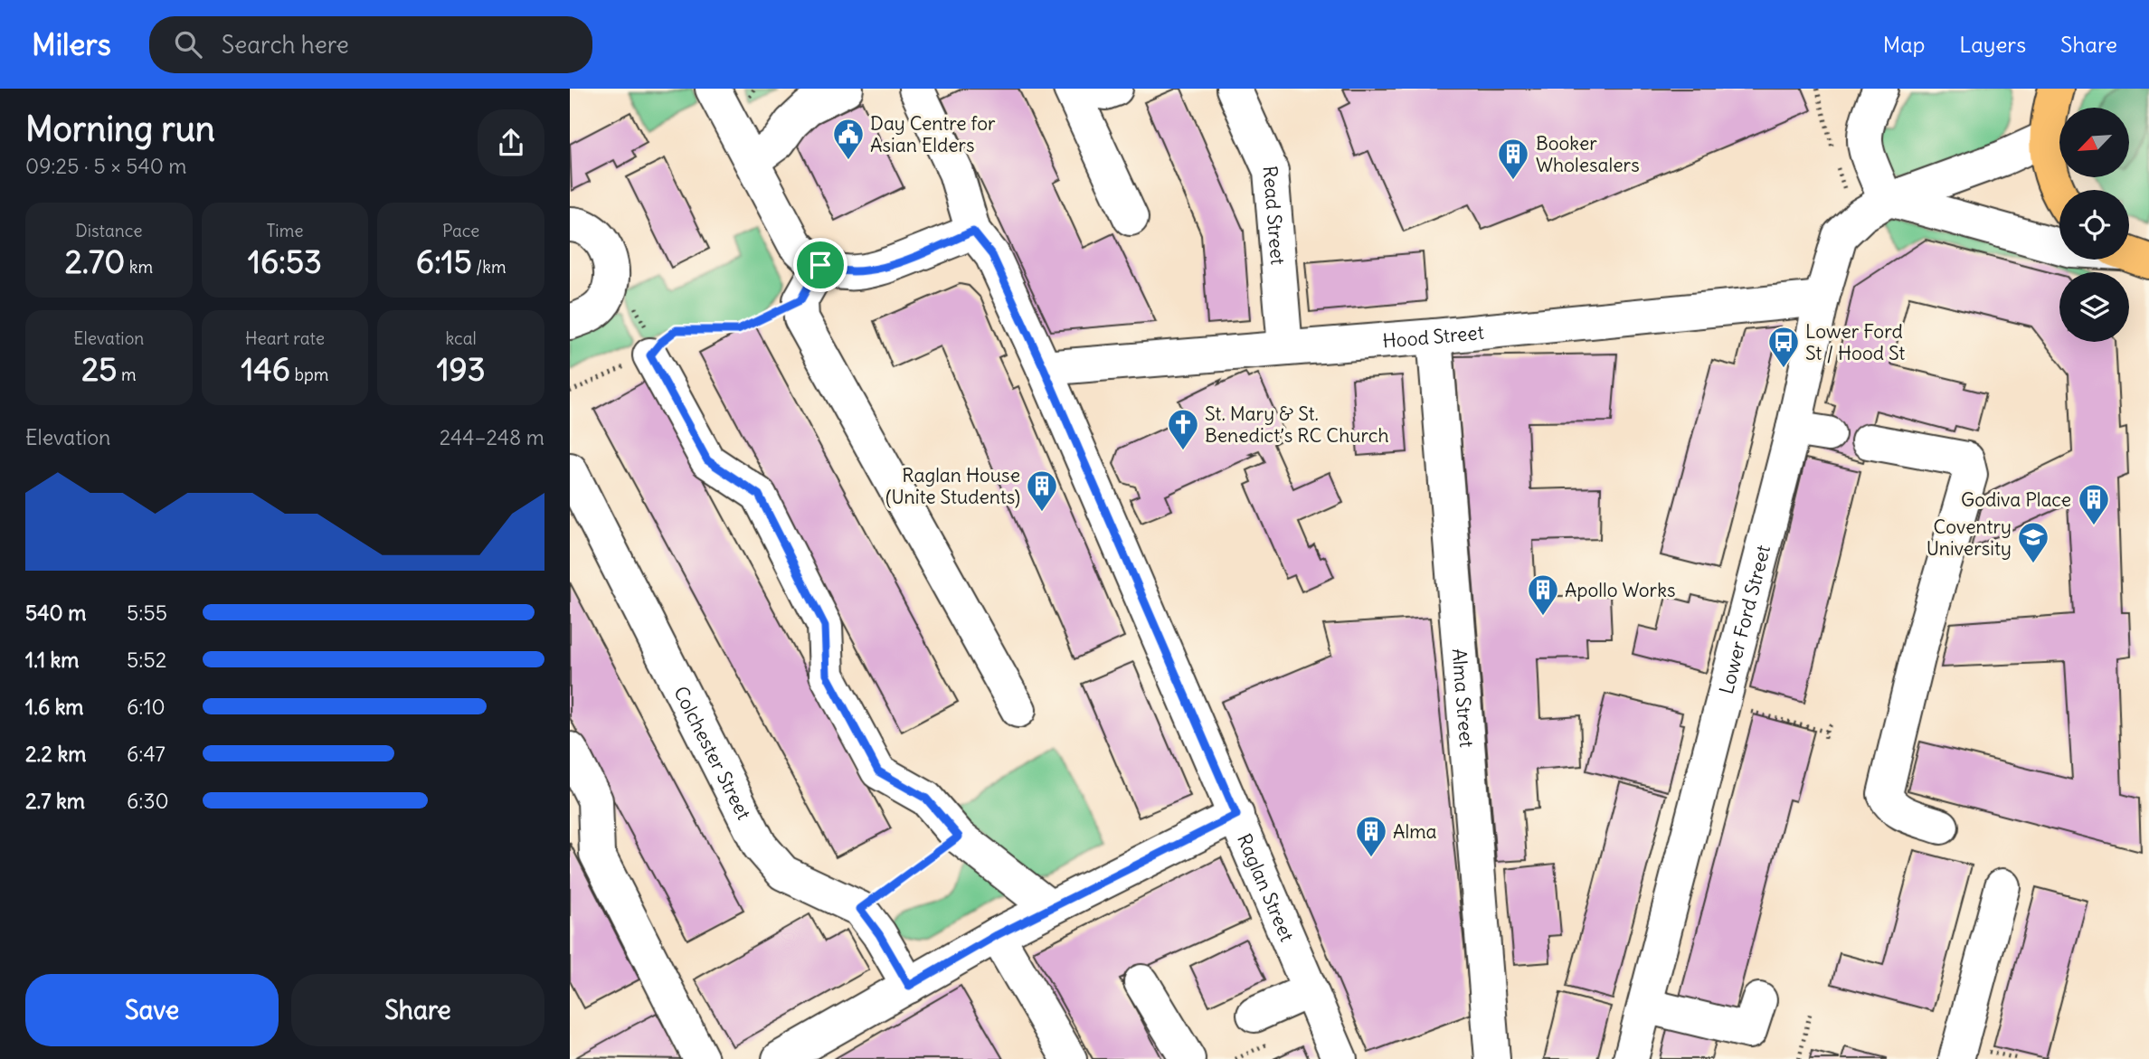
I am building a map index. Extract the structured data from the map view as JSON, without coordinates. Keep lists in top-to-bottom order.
{
  "streets": {
    "street": [
      "Read Street",
      "Hood Street",
      "Lower Ford Street",
      "Alma Street",
      "Colchester Street",
      "Raglan Street"
    ]
  },
  "crossings": [
    ["Read Street", "Hood Street"],
    ["Hood Street", "Lower Ford Street"],
    ["Hood Street", "Alma Street"],
    ["Hood Street", "Raglan Street"]
  ],
  "places": {
    "public building": ["Day Centre for Asian Elders"],
    "building": [
      "Booker Wholesalers",
      "Raglan House (Unite Students)",
      "Godiva Place",
      "Apollo Works",
      "Alma"
    ],
    "bus stop": ["Lower Ford St / Hood St"],
    "church": ["St. Mary & St. Benedict’s RC Church"],
    "school or university": ["Coventry University"]
  },
  "north": "bottom left",
  "page": {
    "header": "Milers",
    "search": "Search here",
    "nav": ["Map", "Layers", "Share"],
    "heading": ["Morning run", "09:25 · 5 × 540 m"],
    "stats": [
      ["Distance", "2.70 km"],
      ["Time", "16:53"],
      ["Pace", "6:15 /km"],
      ["Elevation", "25 m"],
      ["Heart rate", "146 bpm"],
      ["kcal", "193"]
    ],
    "chart": ["Elevation", "244–248 m"],
    "list": [
      {
        "name": "540 m",
        "note": "5:55"
      },
      {
        "name": "1.1 km",
        "note": "5:52"
      },
      {
        "name": "1.6 km",
        "note": "6:10"
      },
      {
        "name": "2.2 km",
        "note": "6:47"
      },
      {
        "name": "2.7 km",
        "note": "6:30"
      }
    ],
    "buttons": ["Save", "Share"]
  }
}
